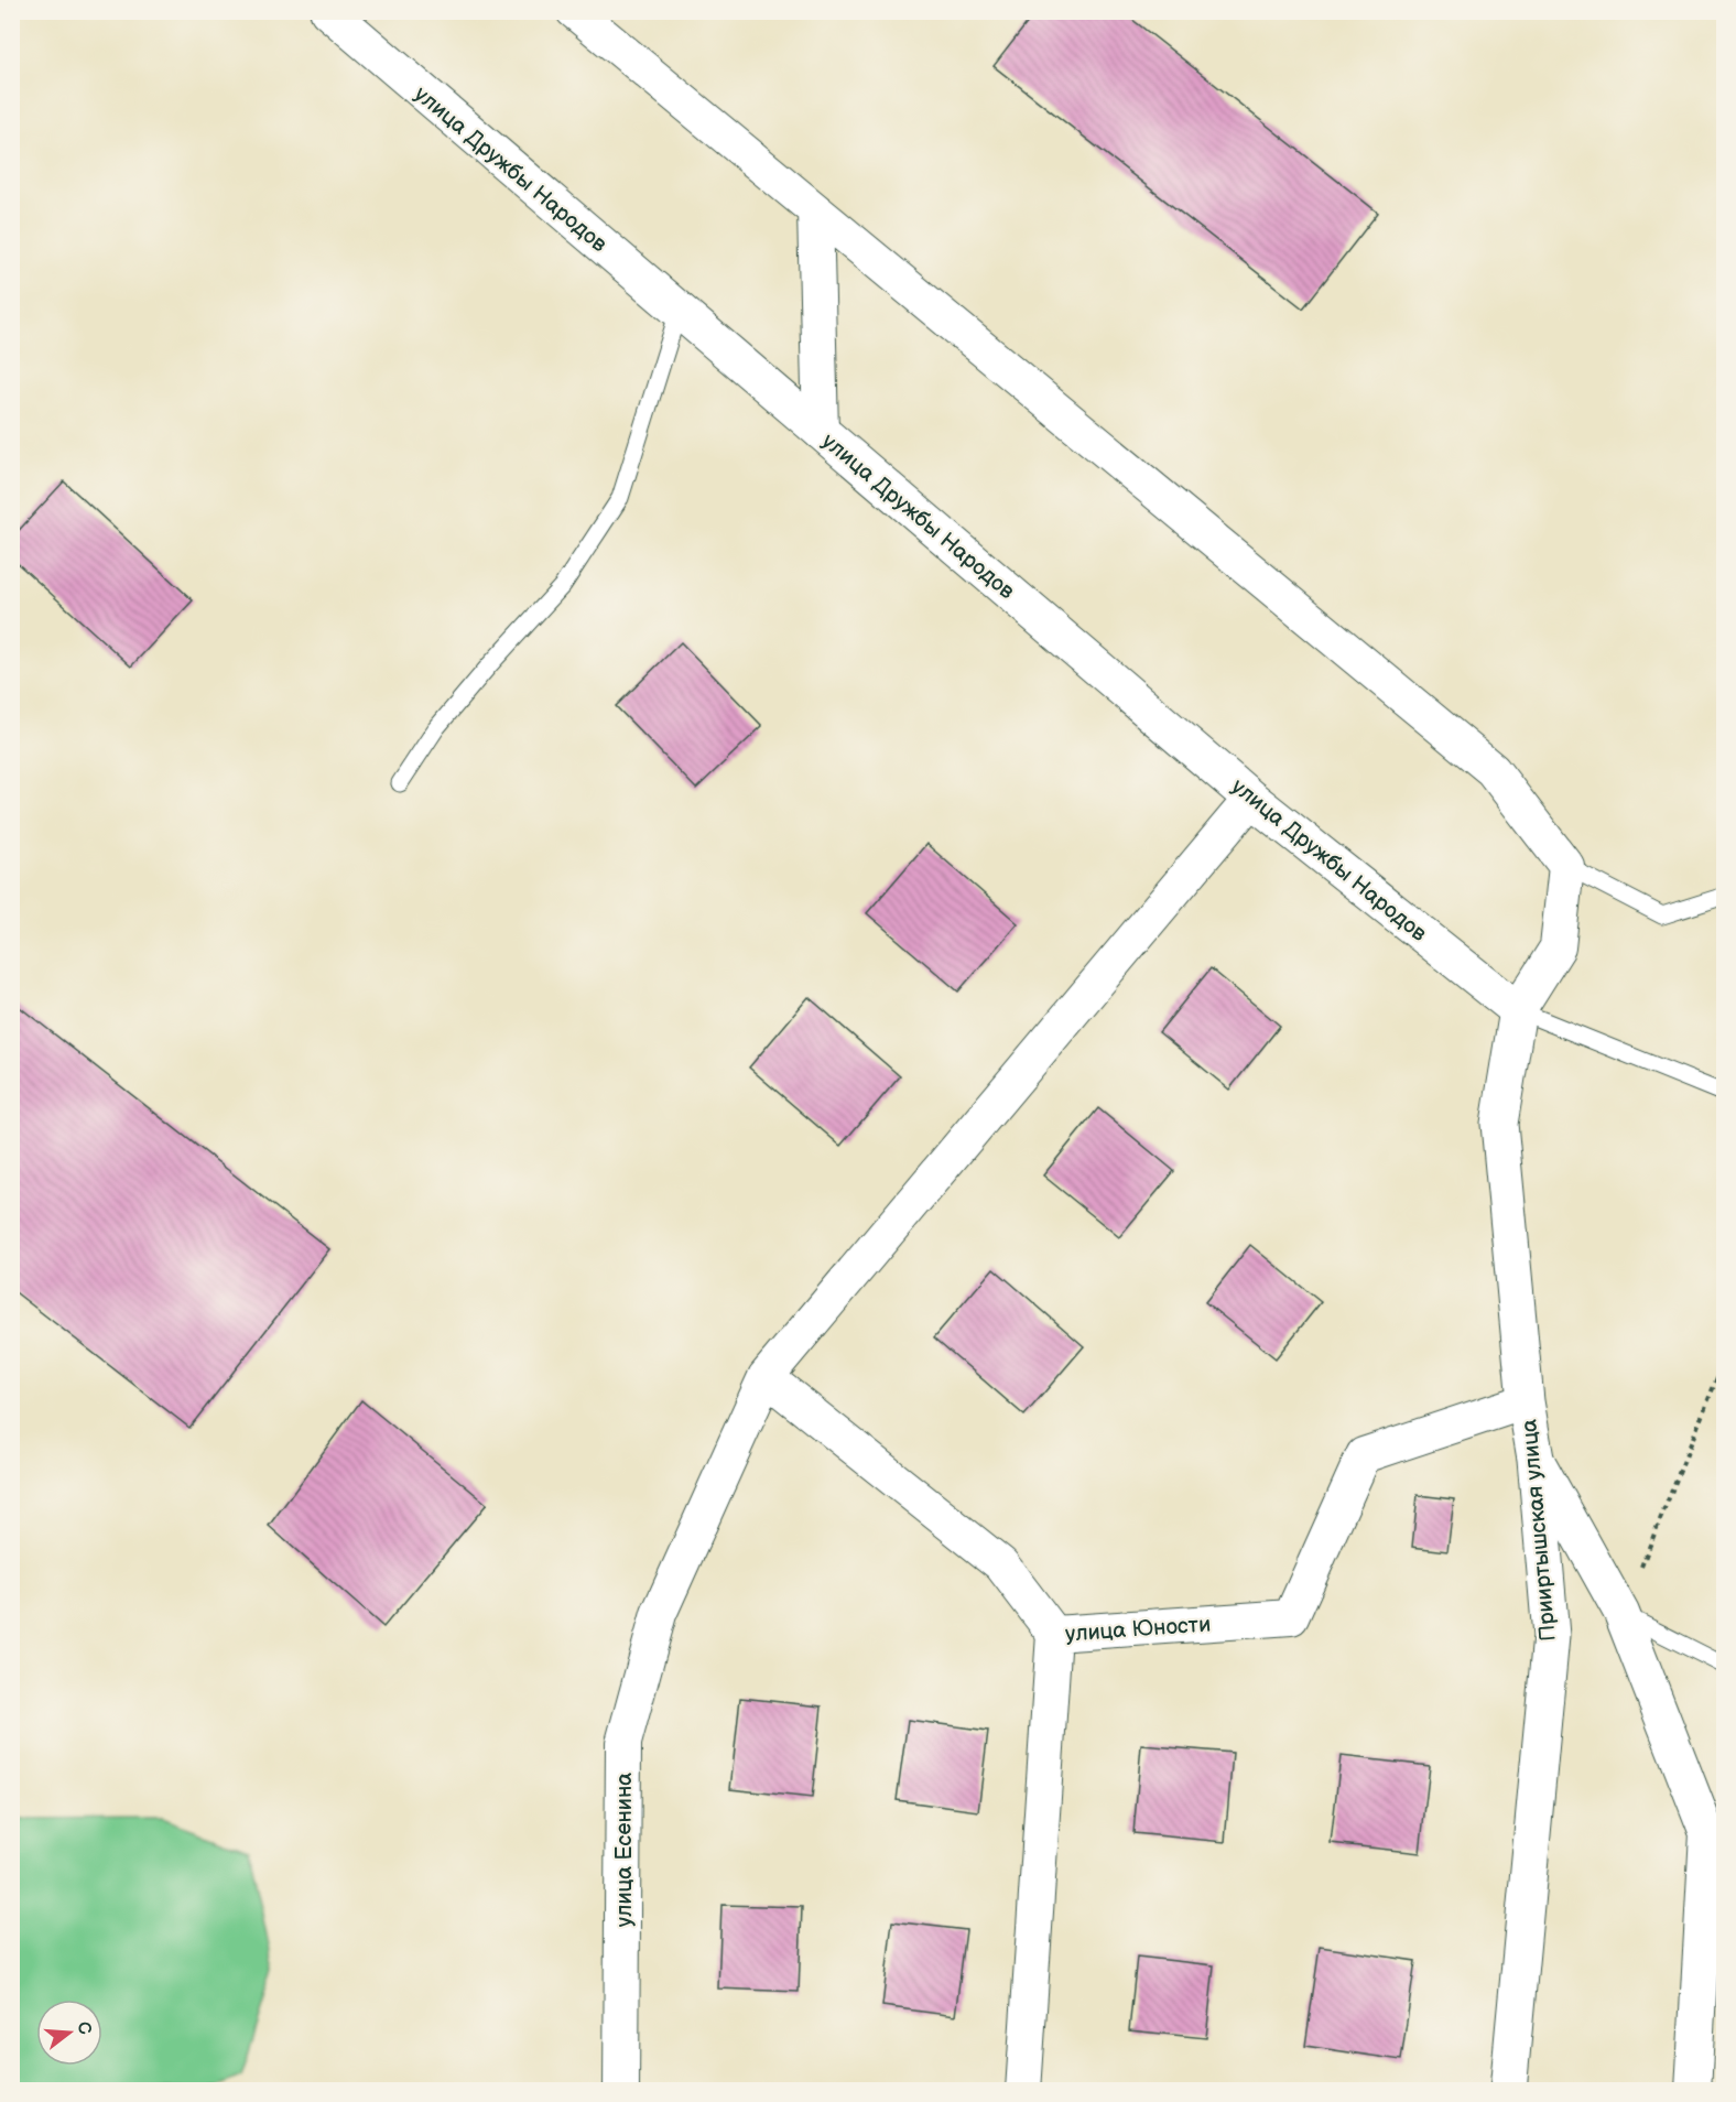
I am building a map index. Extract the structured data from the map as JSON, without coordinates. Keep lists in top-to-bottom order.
{
  "streets": {
    "street": [
      "улица Дружбы Народов",
      "Прииртышская улица",
      "улица Юности",
      "улица Есенина"
    ]
  },
  "crossings": [
    ["улица Дружбы Народов", "Прииртышская улица"],
    ["улица Дружбы Народов", "улица Есенина"],
    ["Прииртышская улица", "улица Юности"]
  ],
  "north": "right"
}
